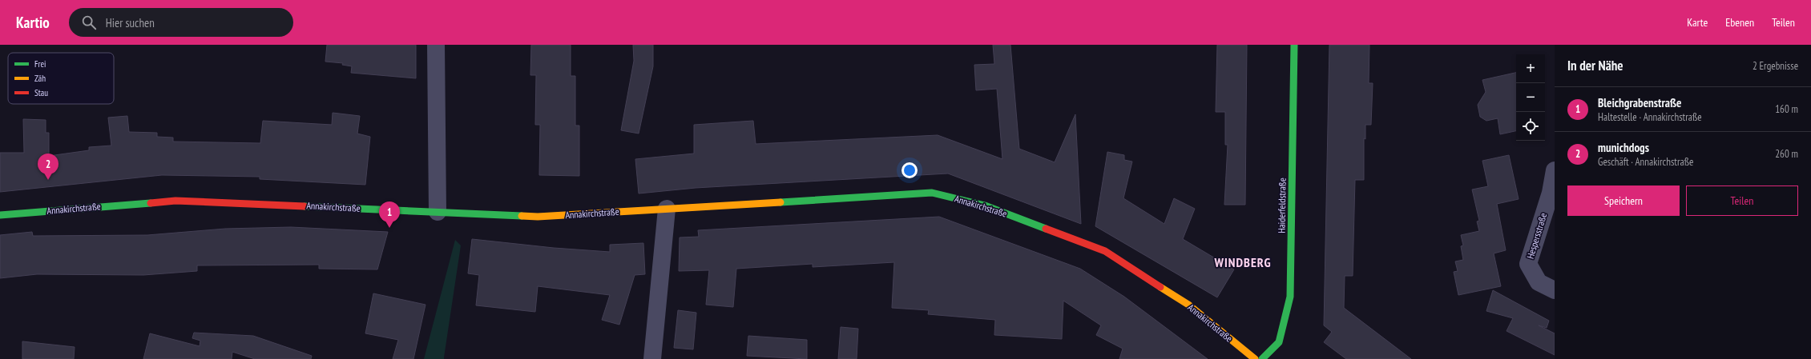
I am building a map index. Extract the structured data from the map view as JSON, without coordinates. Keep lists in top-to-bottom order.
{
  "streets": {
    "street": ["Haiderfeldstraße", "Annakirchstraße", "Hespersstraße"]
  },
  "districts": ["WINDBERG"],
  "legend": ["Frei", "Zäh", "Stau"],
  "page": {
    "header": "Kartio",
    "search": "Hier suchen",
    "nav": ["Karte", "Ebenen", "Teilen"],
    "heading": ["In der Nähe", "2 Ergebnisse"],
    "map_buttons": ["+", "−"],
    "list": [
      {
        "mark": "1",
        "name": "Bleichgrabenstraße",
        "note": "Haltestelle · Annakirchstraße",
        "value": "160 m"
      },
      {
        "mark": "2",
        "name": "munichdogs",
        "note": "Geschäft · Annakirchstraße",
        "value": "260 m"
      }
    ],
    "pins": ["2", "1"],
    "buttons": ["Speichern", "Teilen"]
  }
}
